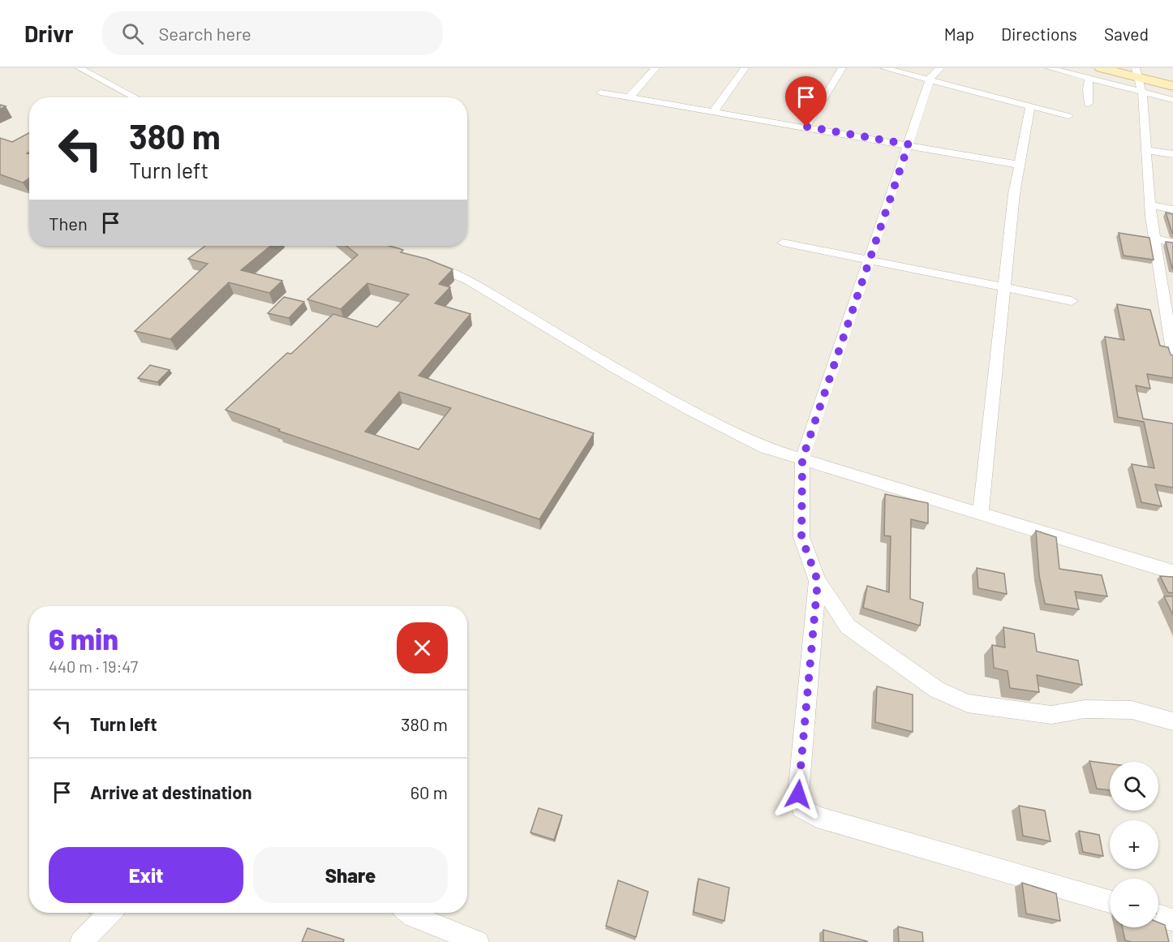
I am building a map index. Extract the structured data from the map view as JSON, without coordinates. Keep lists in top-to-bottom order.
{
  "page": {
    "header": "Drivr",
    "search": "Search here",
    "nav": ["Map", "Directions", "Saved"],
    "turn": ["380 m", "Turn left"],
    "then": "Then",
    "heading": ["6 min", "440 m · 19:47"],
    "list": [
      {
        "name": "Turn left",
        "value": "380 m"
      },
      {
        "name": "Arrive at destination",
        "value": "60 m"
      }
    ],
    "map_buttons": ["+", "−"],
    "buttons": ["Exit", "Share"]
  }
}
